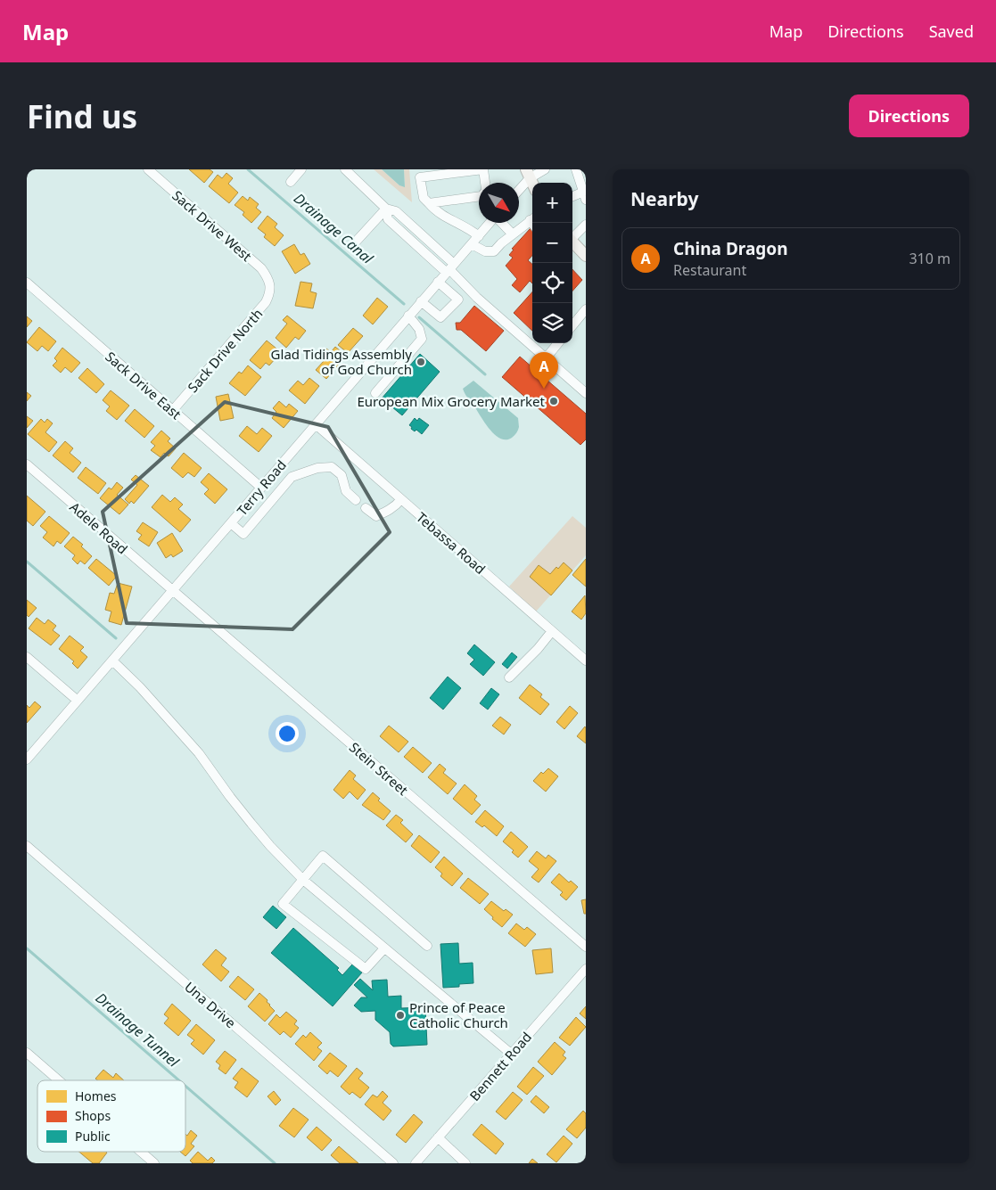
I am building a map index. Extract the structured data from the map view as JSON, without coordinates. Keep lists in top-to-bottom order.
{
  "streets": {
    "street": [
      "Sack Drive West",
      "Sack Drive North",
      "Sack Drive East",
      "Terry Road",
      "Adele Road",
      "Tebassa Road",
      "Stein Street",
      "Una Drive",
      "Bennett Road"
    ]
  },
  "crossings": [
    ["Sack Drive West", "Sack Drive North"],
    ["Sack Drive North", "Sack Drive East"],
    ["Sack Drive East", "Terry Road"],
    ["Terry Road", "Adele Road"],
    ["Terry Road", "Tebassa Road"],
    ["Terry Road", "Stein Street"],
    ["Adele Road", "Stein Street"]
  ],
  "water": ["Drainage Canal", "Drainage Tunnel"],
  "places": ["Glad Tidings Assembly of God Church", "European Mix Grocery Market", "Prince of Peace Catholic Church"],
  "legend": ["Homes", "Shops", "Public"],
  "north": "bottom right",
  "page": {
    "header": "Map",
    "nav": ["Map", "Directions", "Saved"],
    "buttons": "Directions",
    "title": "Find us",
    "heading": "Nearby",
    "map_buttons": ["+", "−"],
    "list": [
      {
        "mark": "A",
        "name": "China Dragon",
        "note": "Restaurant",
        "value": "310 m"
      }
    ],
    "pins": "A"
  }
}
